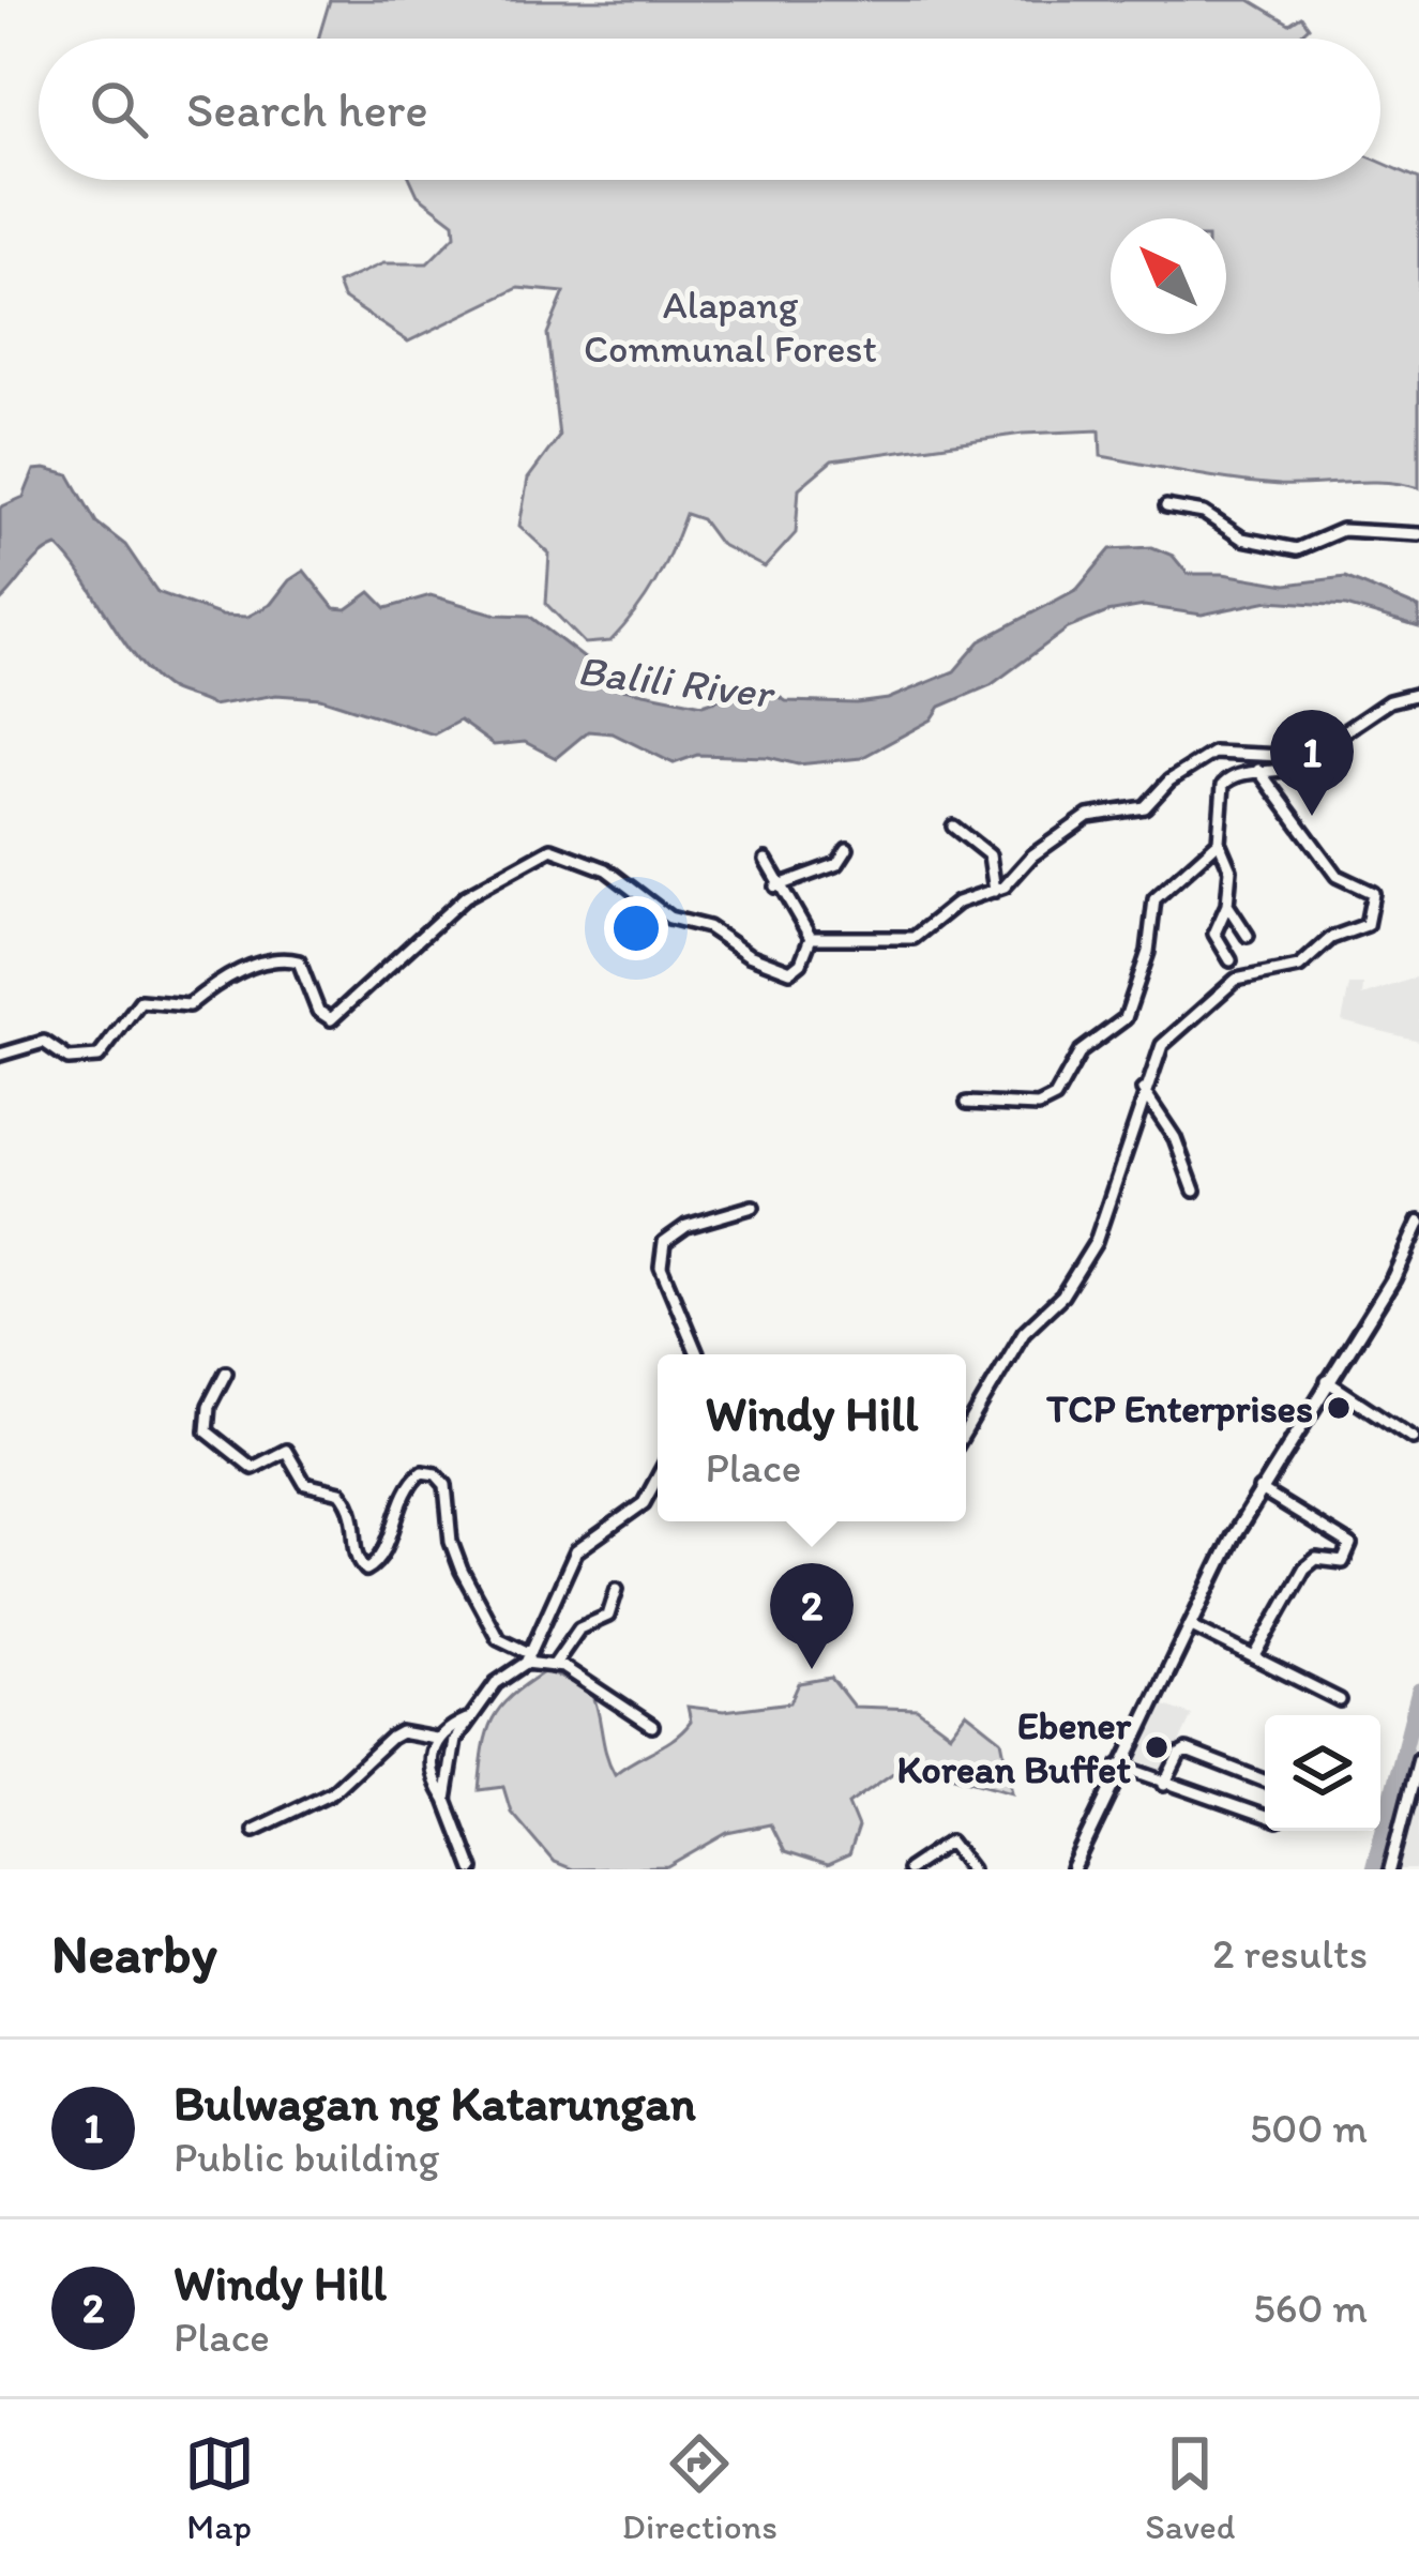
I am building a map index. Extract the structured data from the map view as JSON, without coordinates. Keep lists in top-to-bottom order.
{
  "water": ["Balili River"],
  "parks": ["Alapang Communal Forest"],
  "places": ["TCP Enterprises", "Ebener Korean Buffet"],
  "north": "top left",
  "page": {
    "search": "Search here",
    "pins": ["1", "2"],
    "popup": ["Windy Hill", "Place"],
    "heading": ["Nearby", "2 results"],
    "list": [
      {
        "mark": "1",
        "name": "Bulwagan ng Katarungan",
        "note": "Public building",
        "value": "500 m"
      },
      {
        "mark": "2",
        "name": "Windy Hill",
        "note": "Place",
        "value": "560 m"
      }
    ],
    "nav": ["Map", "Directions", "Saved"]
  }
}
